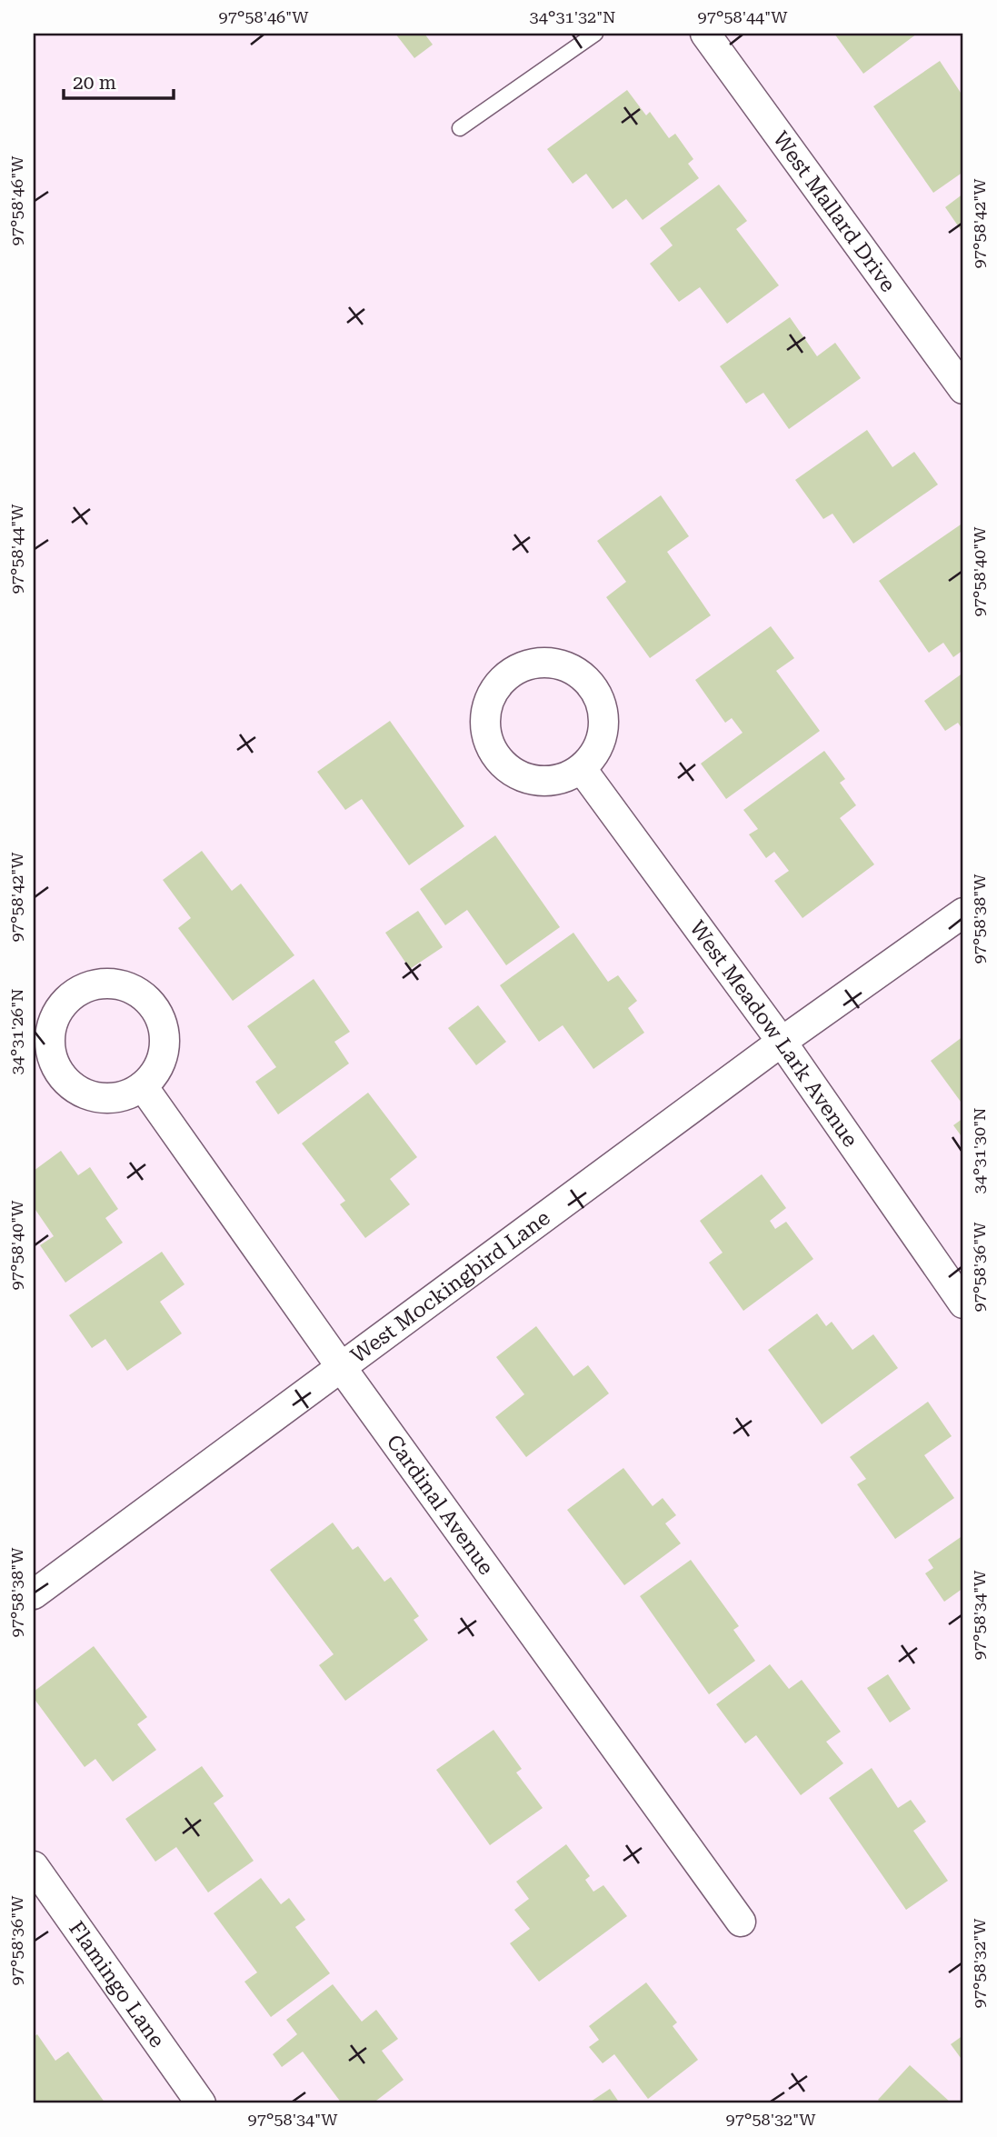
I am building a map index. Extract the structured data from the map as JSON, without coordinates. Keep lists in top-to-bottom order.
{
  "streets": {
    "street": [
      "West Mallard Drive",
      "West Meadow Lark Avenue",
      "West Mockingbird Lane",
      "Cardinal Avenue",
      "Flamingo Lane"
    ]
  },
  "crossings": [
    ["West Meadow Lark Avenue", "West Mockingbird Lane"],
    ["West Mockingbird Lane", "Cardinal Avenue"]
  ],
  "scale_bar": "20 m",
  "coordinates": [
    "97°58'46\"W",
    "34°31'32\"N",
    "97°58'44\"W",
    "97°58'42\"W",
    "97°58'40\"W",
    "97°58'38\"W",
    "34°31'26\"N",
    "34°31'30\"N",
    "97°58'36\"W",
    "97°58'34\"W",
    "97°58'32\"W"
  ]
}
